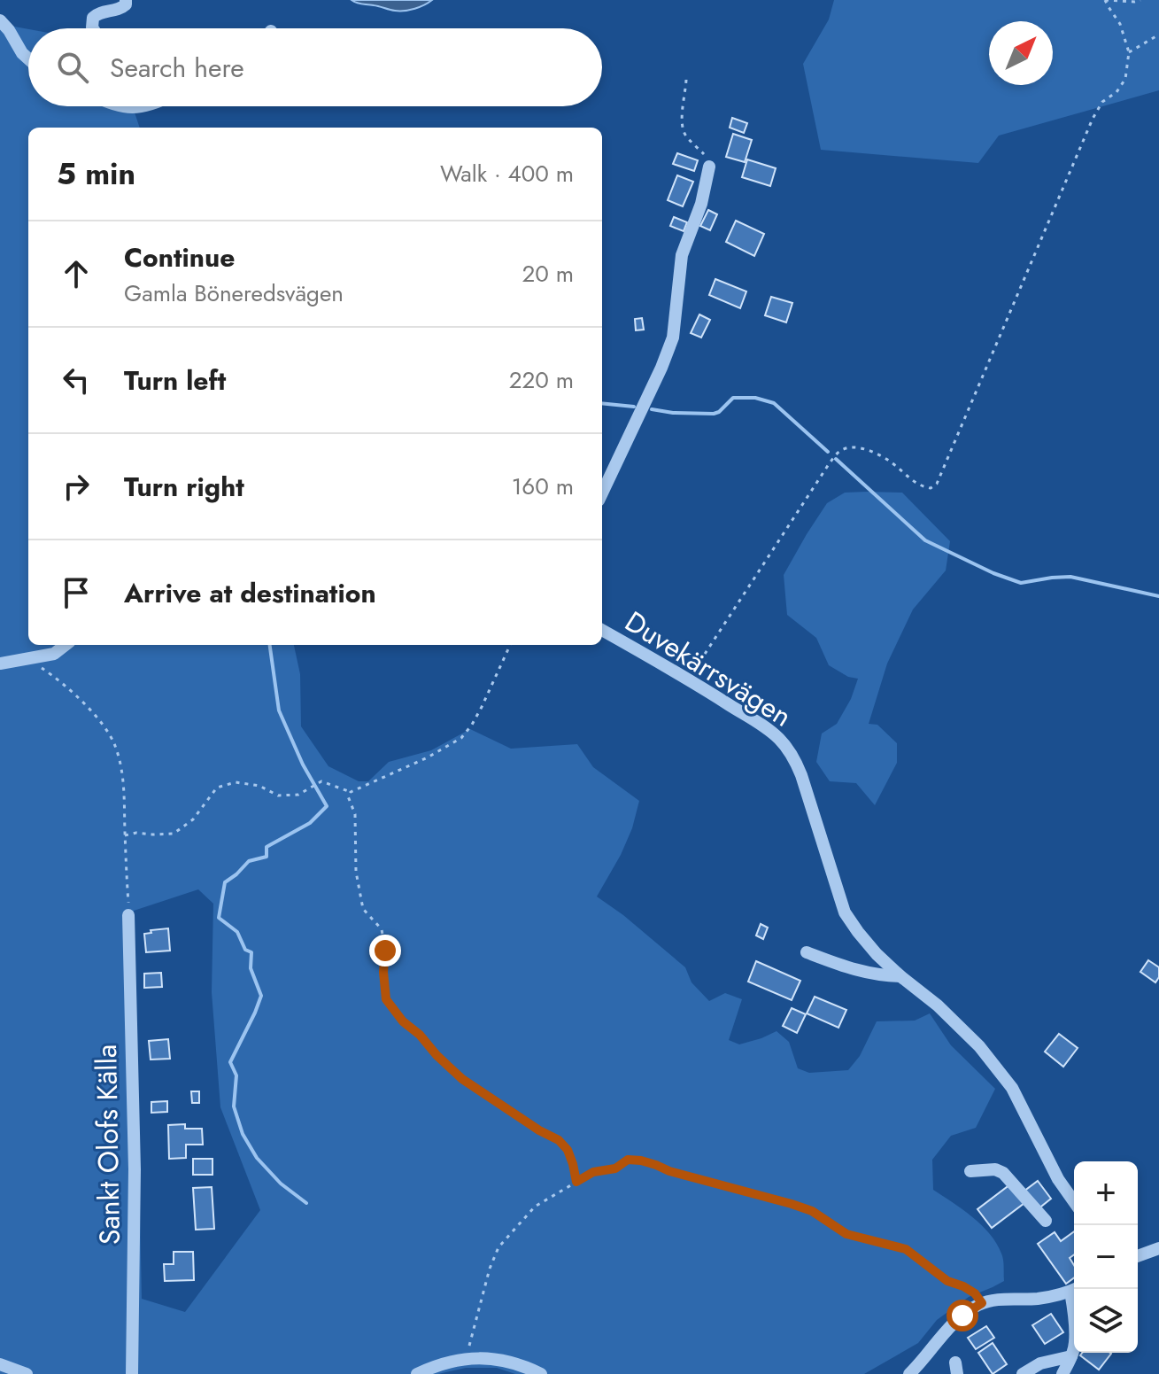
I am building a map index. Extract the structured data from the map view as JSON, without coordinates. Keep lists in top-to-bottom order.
{
  "streets": {
    "street": ["Duvekärrsvägen", "Sankt Olofs Källa"]
  },
  "north": "top right",
  "page": {
    "search": "Search here",
    "heading": ["5 min", "Walk · 400 m"],
    "list": [
      ["Continue", "Gamla Böneredsvägen", "20 m"],
      ["Turn left", "220 m"],
      ["Turn right", "160 m"],
      "Arrive at destination"
    ],
    "map_buttons": ["+", "−"]
  }
}
